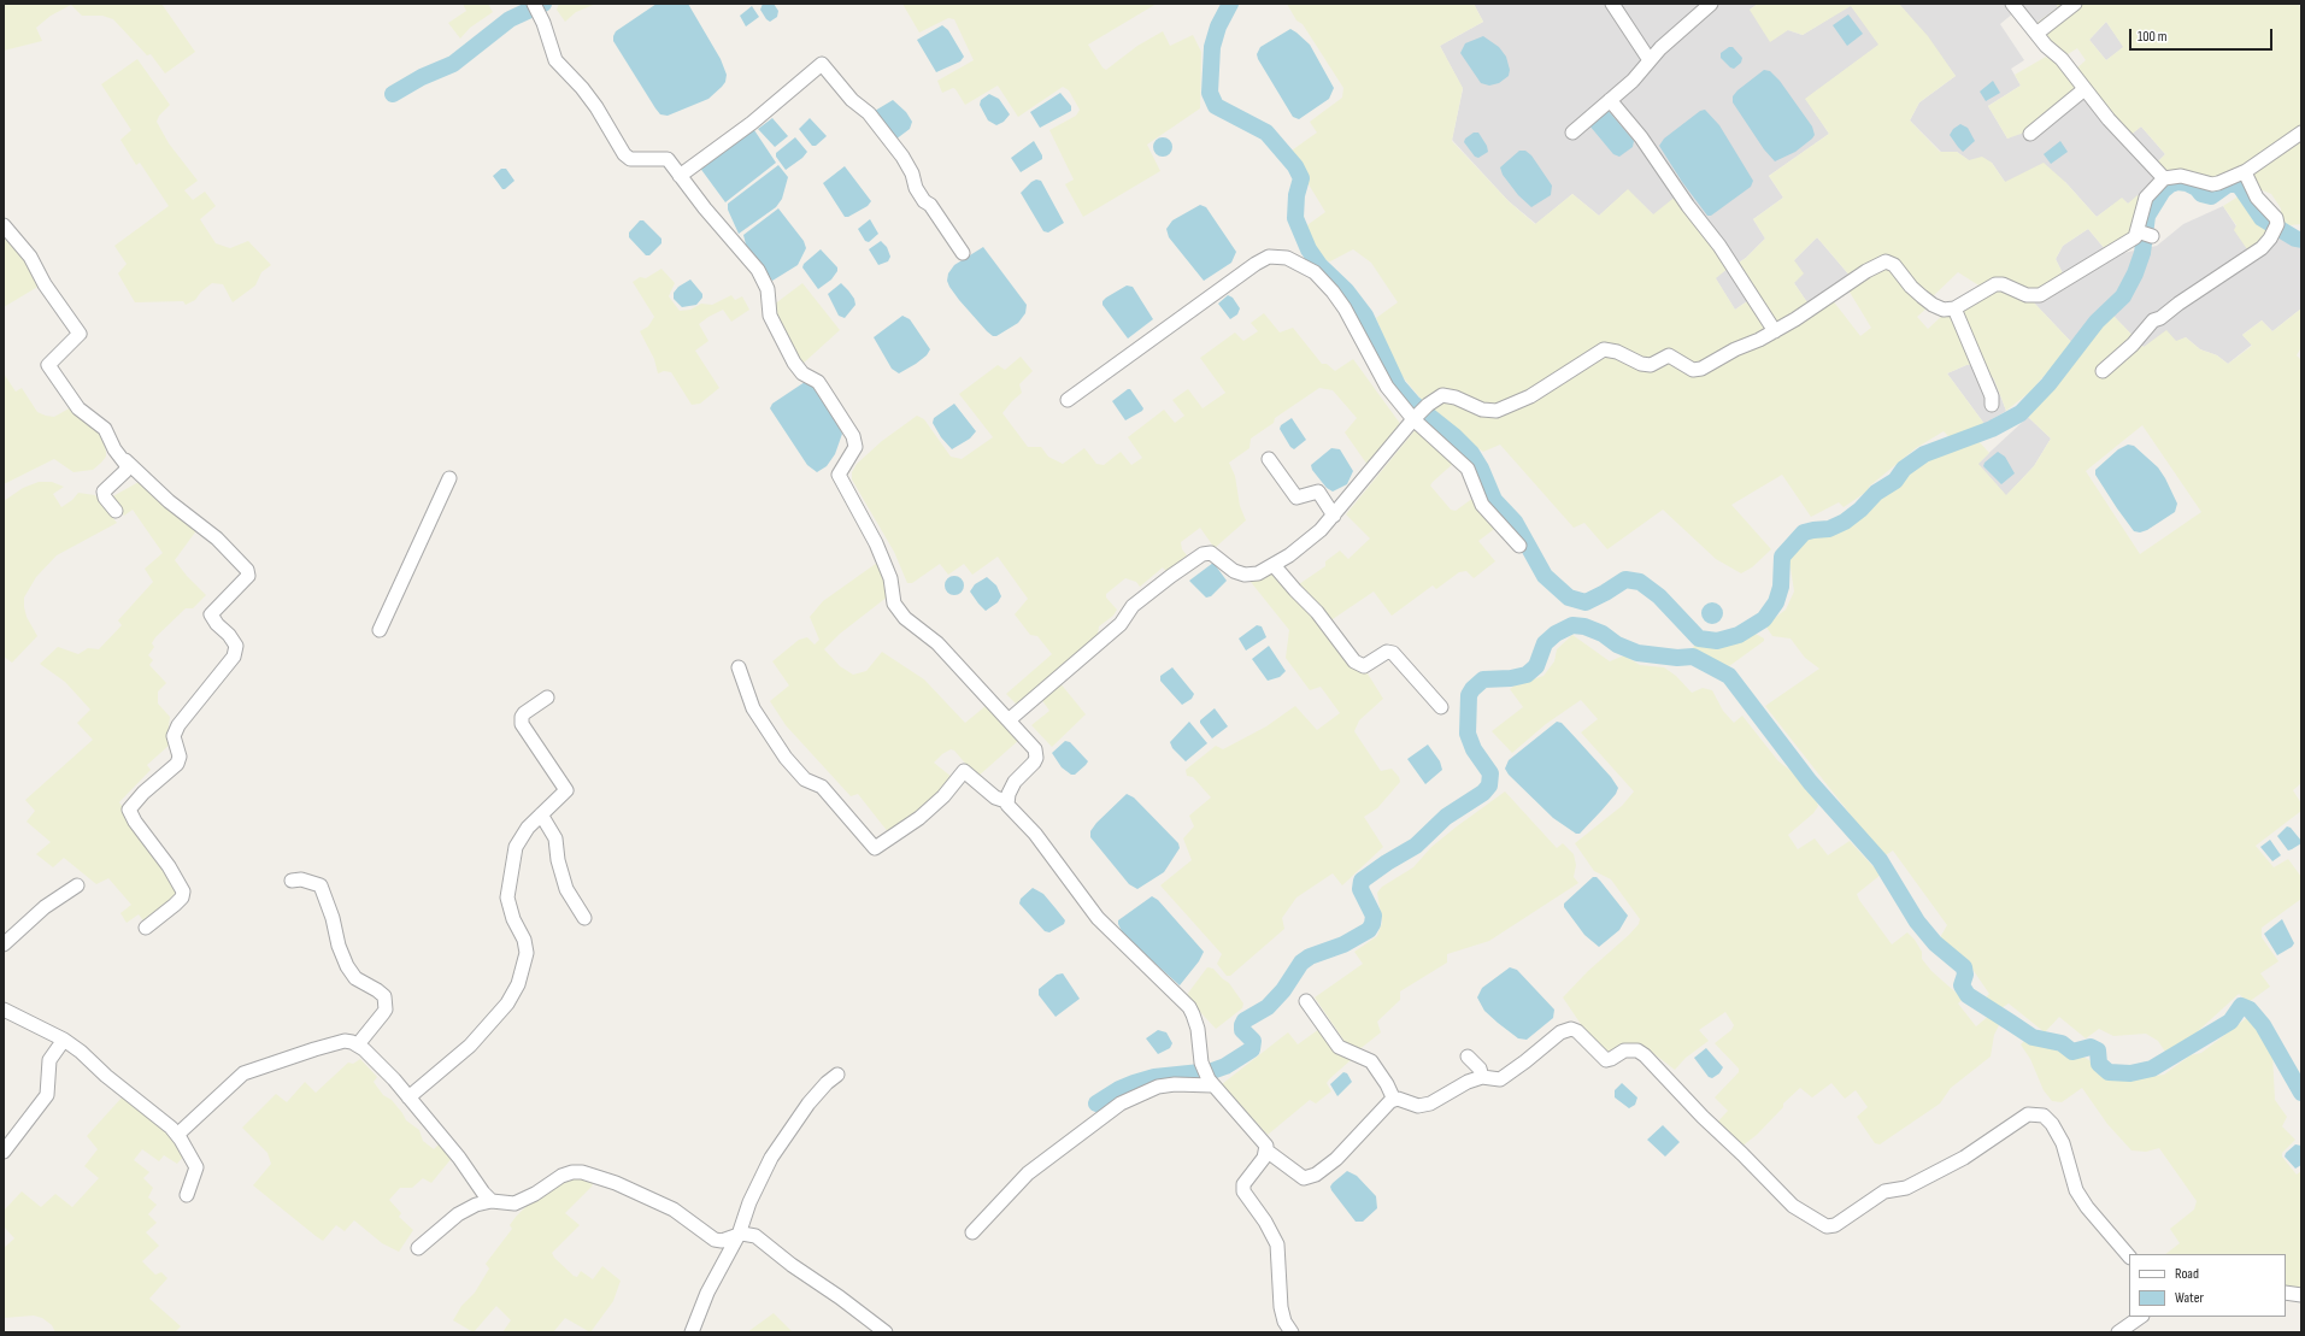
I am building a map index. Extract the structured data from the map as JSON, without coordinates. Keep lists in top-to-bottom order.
{
  "legend": ["Road", "Water"],
  "scale_bar": "100 m"
}
